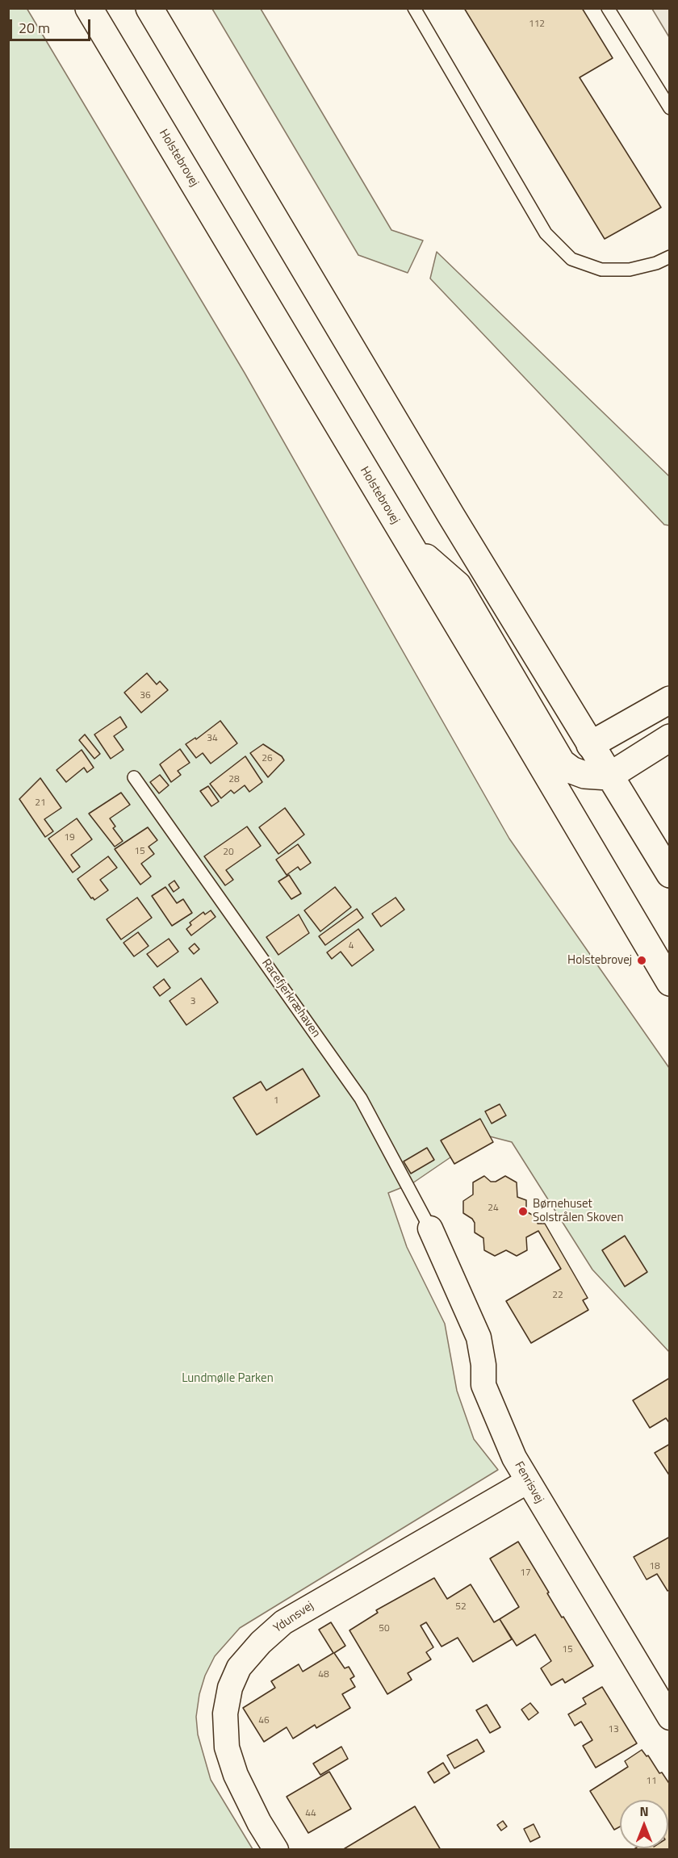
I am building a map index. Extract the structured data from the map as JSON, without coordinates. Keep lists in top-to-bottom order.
{
  "streets": {
    "main road": ["Holstebrovej"],
    "street": ["Fenrisvej", "Ydunsvej"],
    "lane": ["Racefjerkræhaven"]
  },
  "crossings": [
    ["Racefjerkræhaven", "Fenrisvej"],
    ["Fenrisvej", "Ydunsvej"]
  ],
  "parks": ["Lundmølle Parken"],
  "places": ["Holstebrovej", "Børnehuset Solstrålen Skoven"],
  "house_numbers": [
    "112",
    "36",
    "34",
    "26",
    "28",
    "21",
    "19",
    "15",
    "20",
    "4",
    "3",
    "1",
    "24",
    "22",
    "18",
    "17",
    "52",
    "50",
    "15",
    "48",
    "46",
    "13",
    "11",
    "44"
  ],
  "scale_bar": "20 m",
  "north": "top"
}
